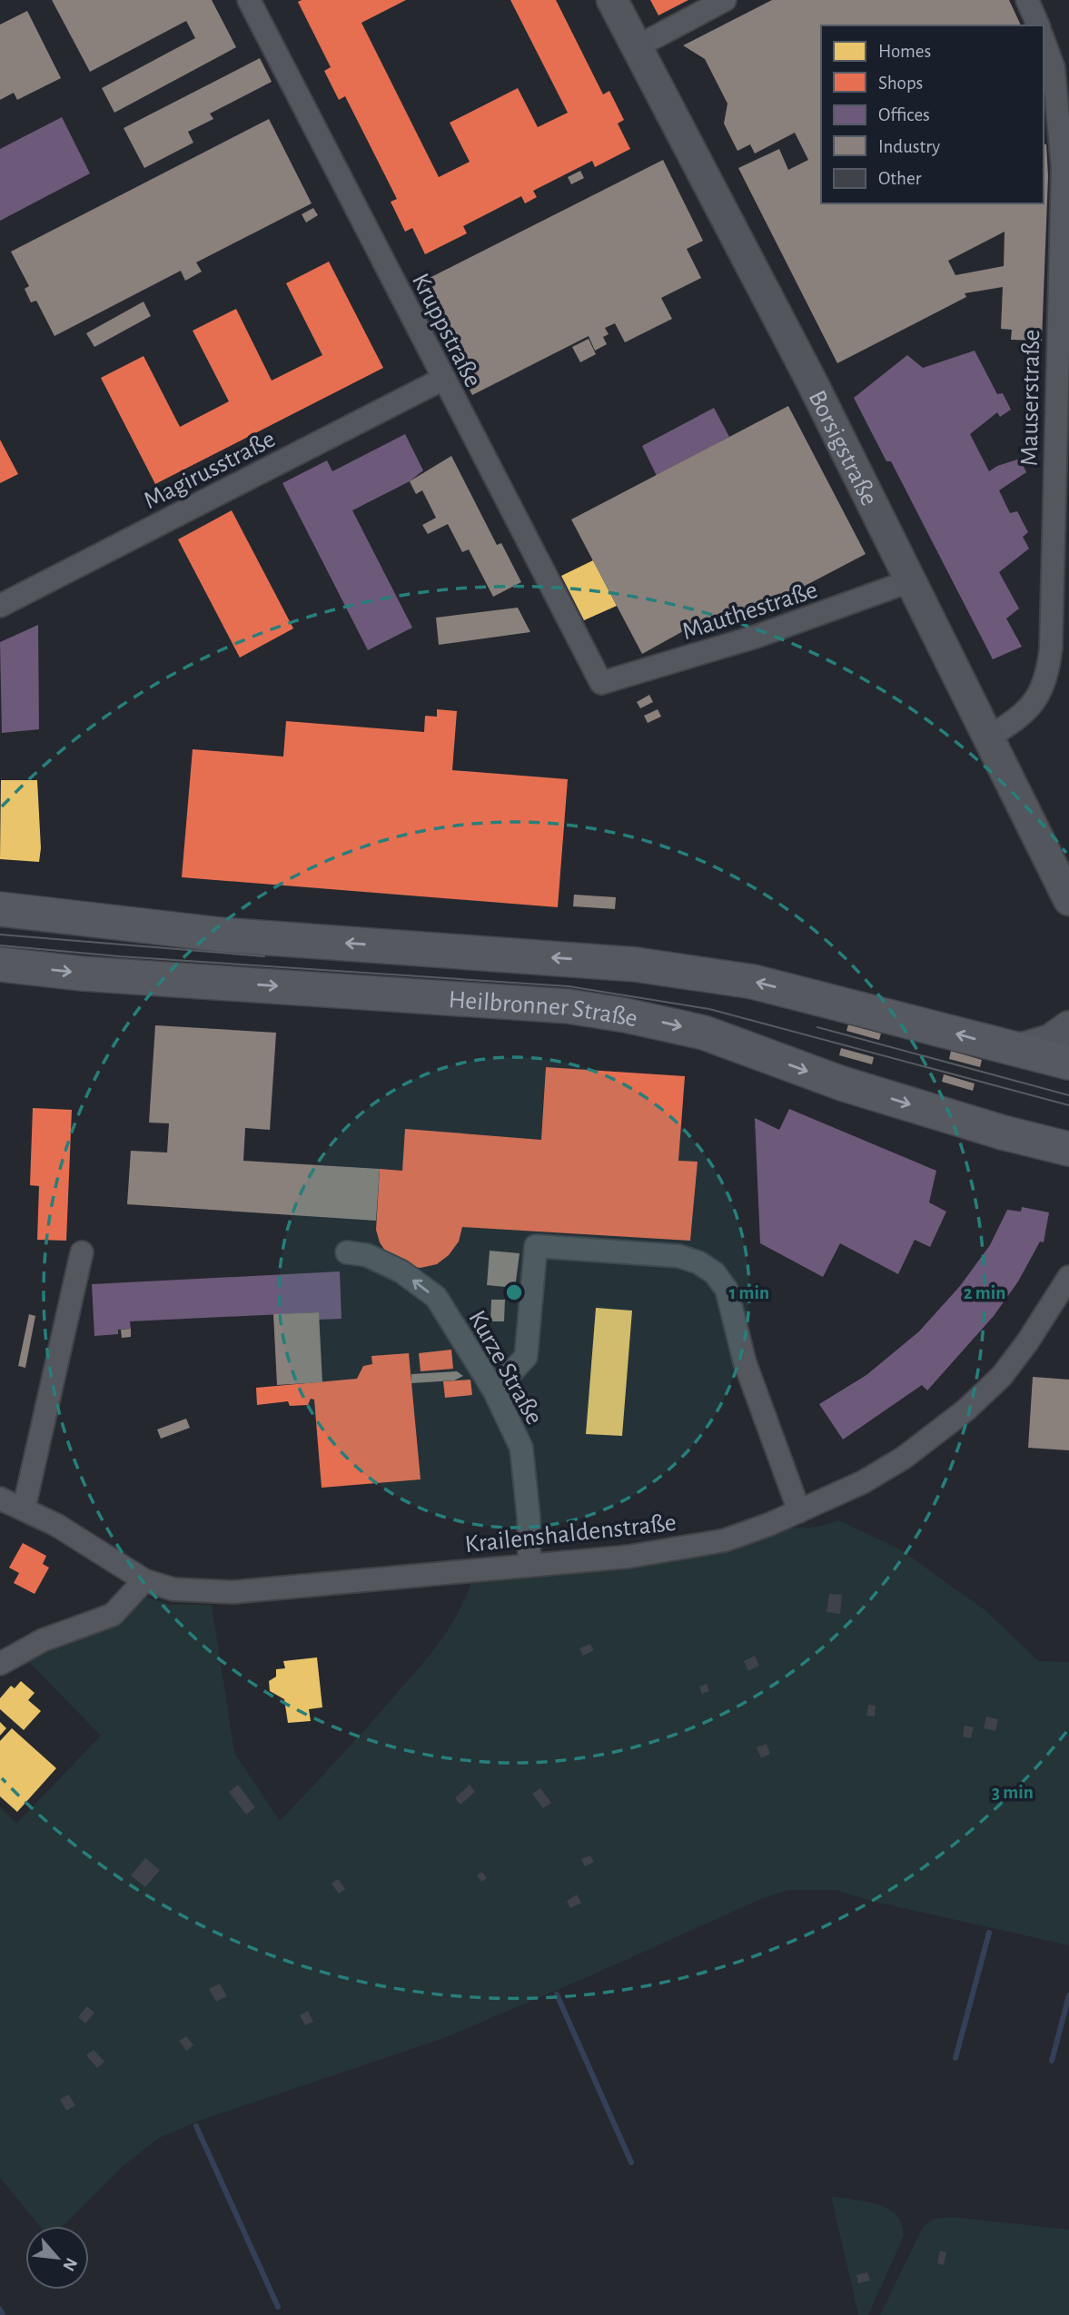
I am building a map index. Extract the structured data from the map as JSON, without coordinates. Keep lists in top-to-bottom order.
{
  "streets": {
    "main road": ["Borsigstraße", "Heilbronner Straße"],
    "street": [
      "Kruppstraße",
      "Mauserstraße",
      "Magirusstraße",
      "Mauthestraße",
      "Kurze Straße",
      "Krailenshaldenstraße"
    ]
  },
  "crossings": [
    ["Kruppstraße", "Magirusstraße"],
    ["Kruppstraße", "Mauthestraße"],
    ["Mauserstraße", "Borsigstraße"],
    ["Borsigstraße", "Mauthestraße"],
    ["Kurze Straße", "Krailenshaldenstraße"]
  ],
  "one_way": ["Kurze Straße"],
  "legend": [
    "Homes",
    "Shops",
    "Offices",
    "Industry",
    "Other"
  ],
  "north": "bottom right",
  "rings": ["1 min", "2 min", "3 min"]
}
